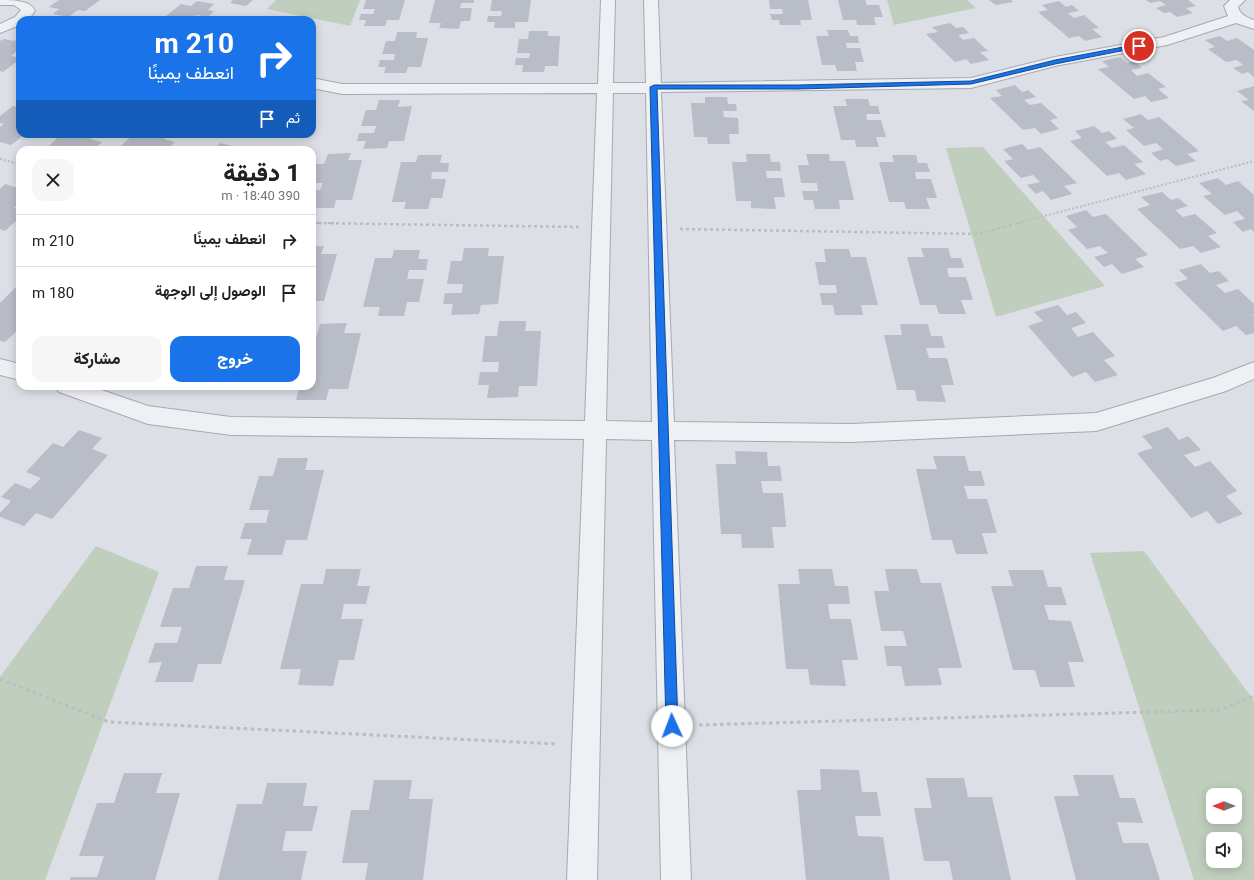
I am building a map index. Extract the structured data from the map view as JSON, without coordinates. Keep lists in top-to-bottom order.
{
  "north": "left",
  "page": {
    "turn": ["210 m", "انعطف يمينًا"],
    "then": "ثم",
    "heading": ["1 دقيقة", "390 m · 18:40"],
    "list": [
      {
        "name": "انعطف يمينًا",
        "value": "210 m"
      },
      {
        "name": "الوصول إلى الوجهة",
        "value": "180 m"
      }
    ],
    "buttons": ["خروج", "مشاركة"]
  }
}
